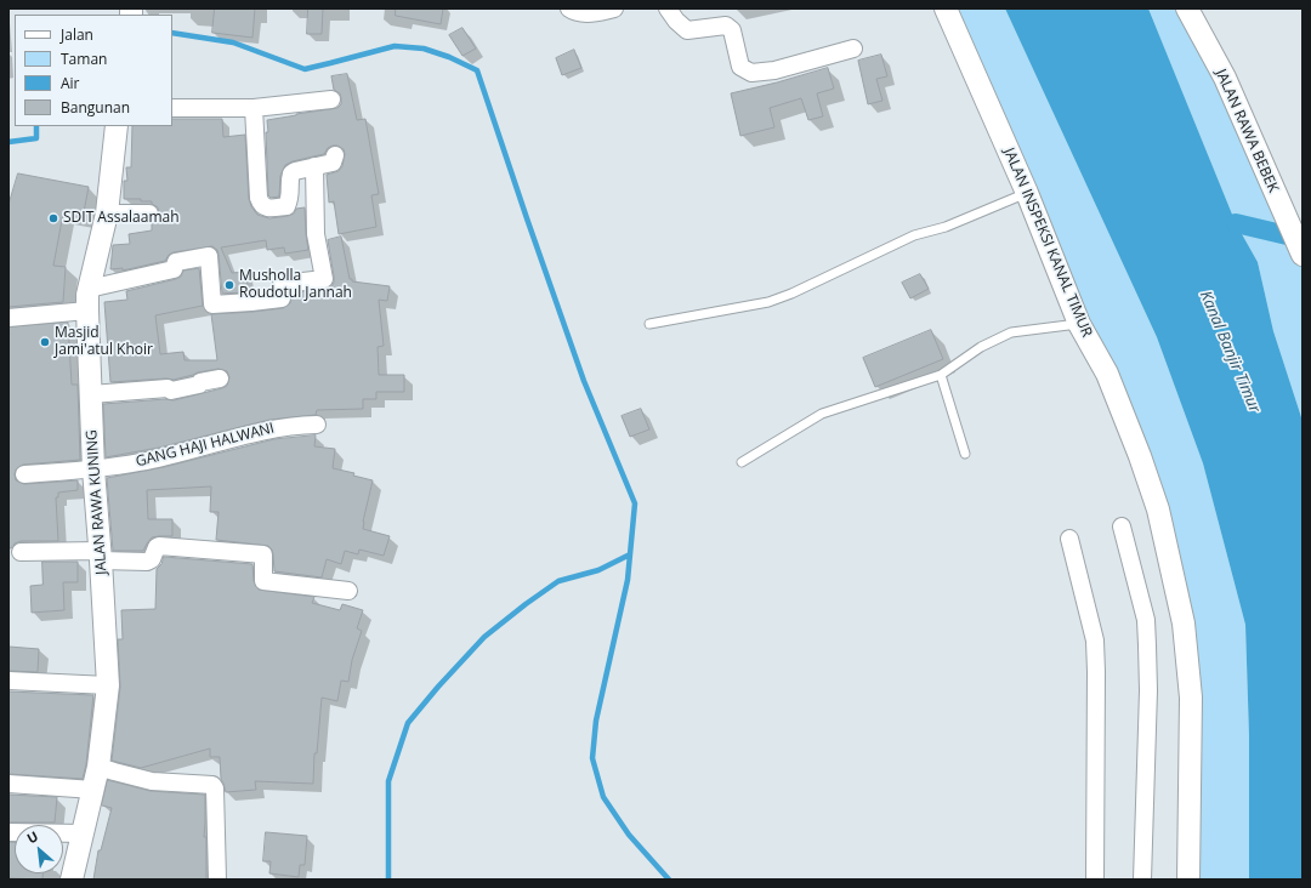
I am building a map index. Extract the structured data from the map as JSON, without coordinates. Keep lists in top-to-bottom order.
{
  "streets": {
    "street": [
      "JALAN RAWA BEBEK",
      "JALAN INSPEKSI KANAL TIMUR",
      "GANG HAJI HALWANI",
      "JALAN RAWA KUNING"
    ]
  },
  "crossings": [
    ["GANG HAJI HALWANI", "JALAN RAWA KUNING"]
  ],
  "water": ["Kanal Banjir Timur"],
  "places": ["SDIT Assalaamah", "Musholla Roudotul Jannah", "Masjid Jami'atul Khoir"],
  "legend": [
    "Jalan",
    "Taman",
    "Air",
    "Bangunan"
  ],
  "north": "top left"
}
